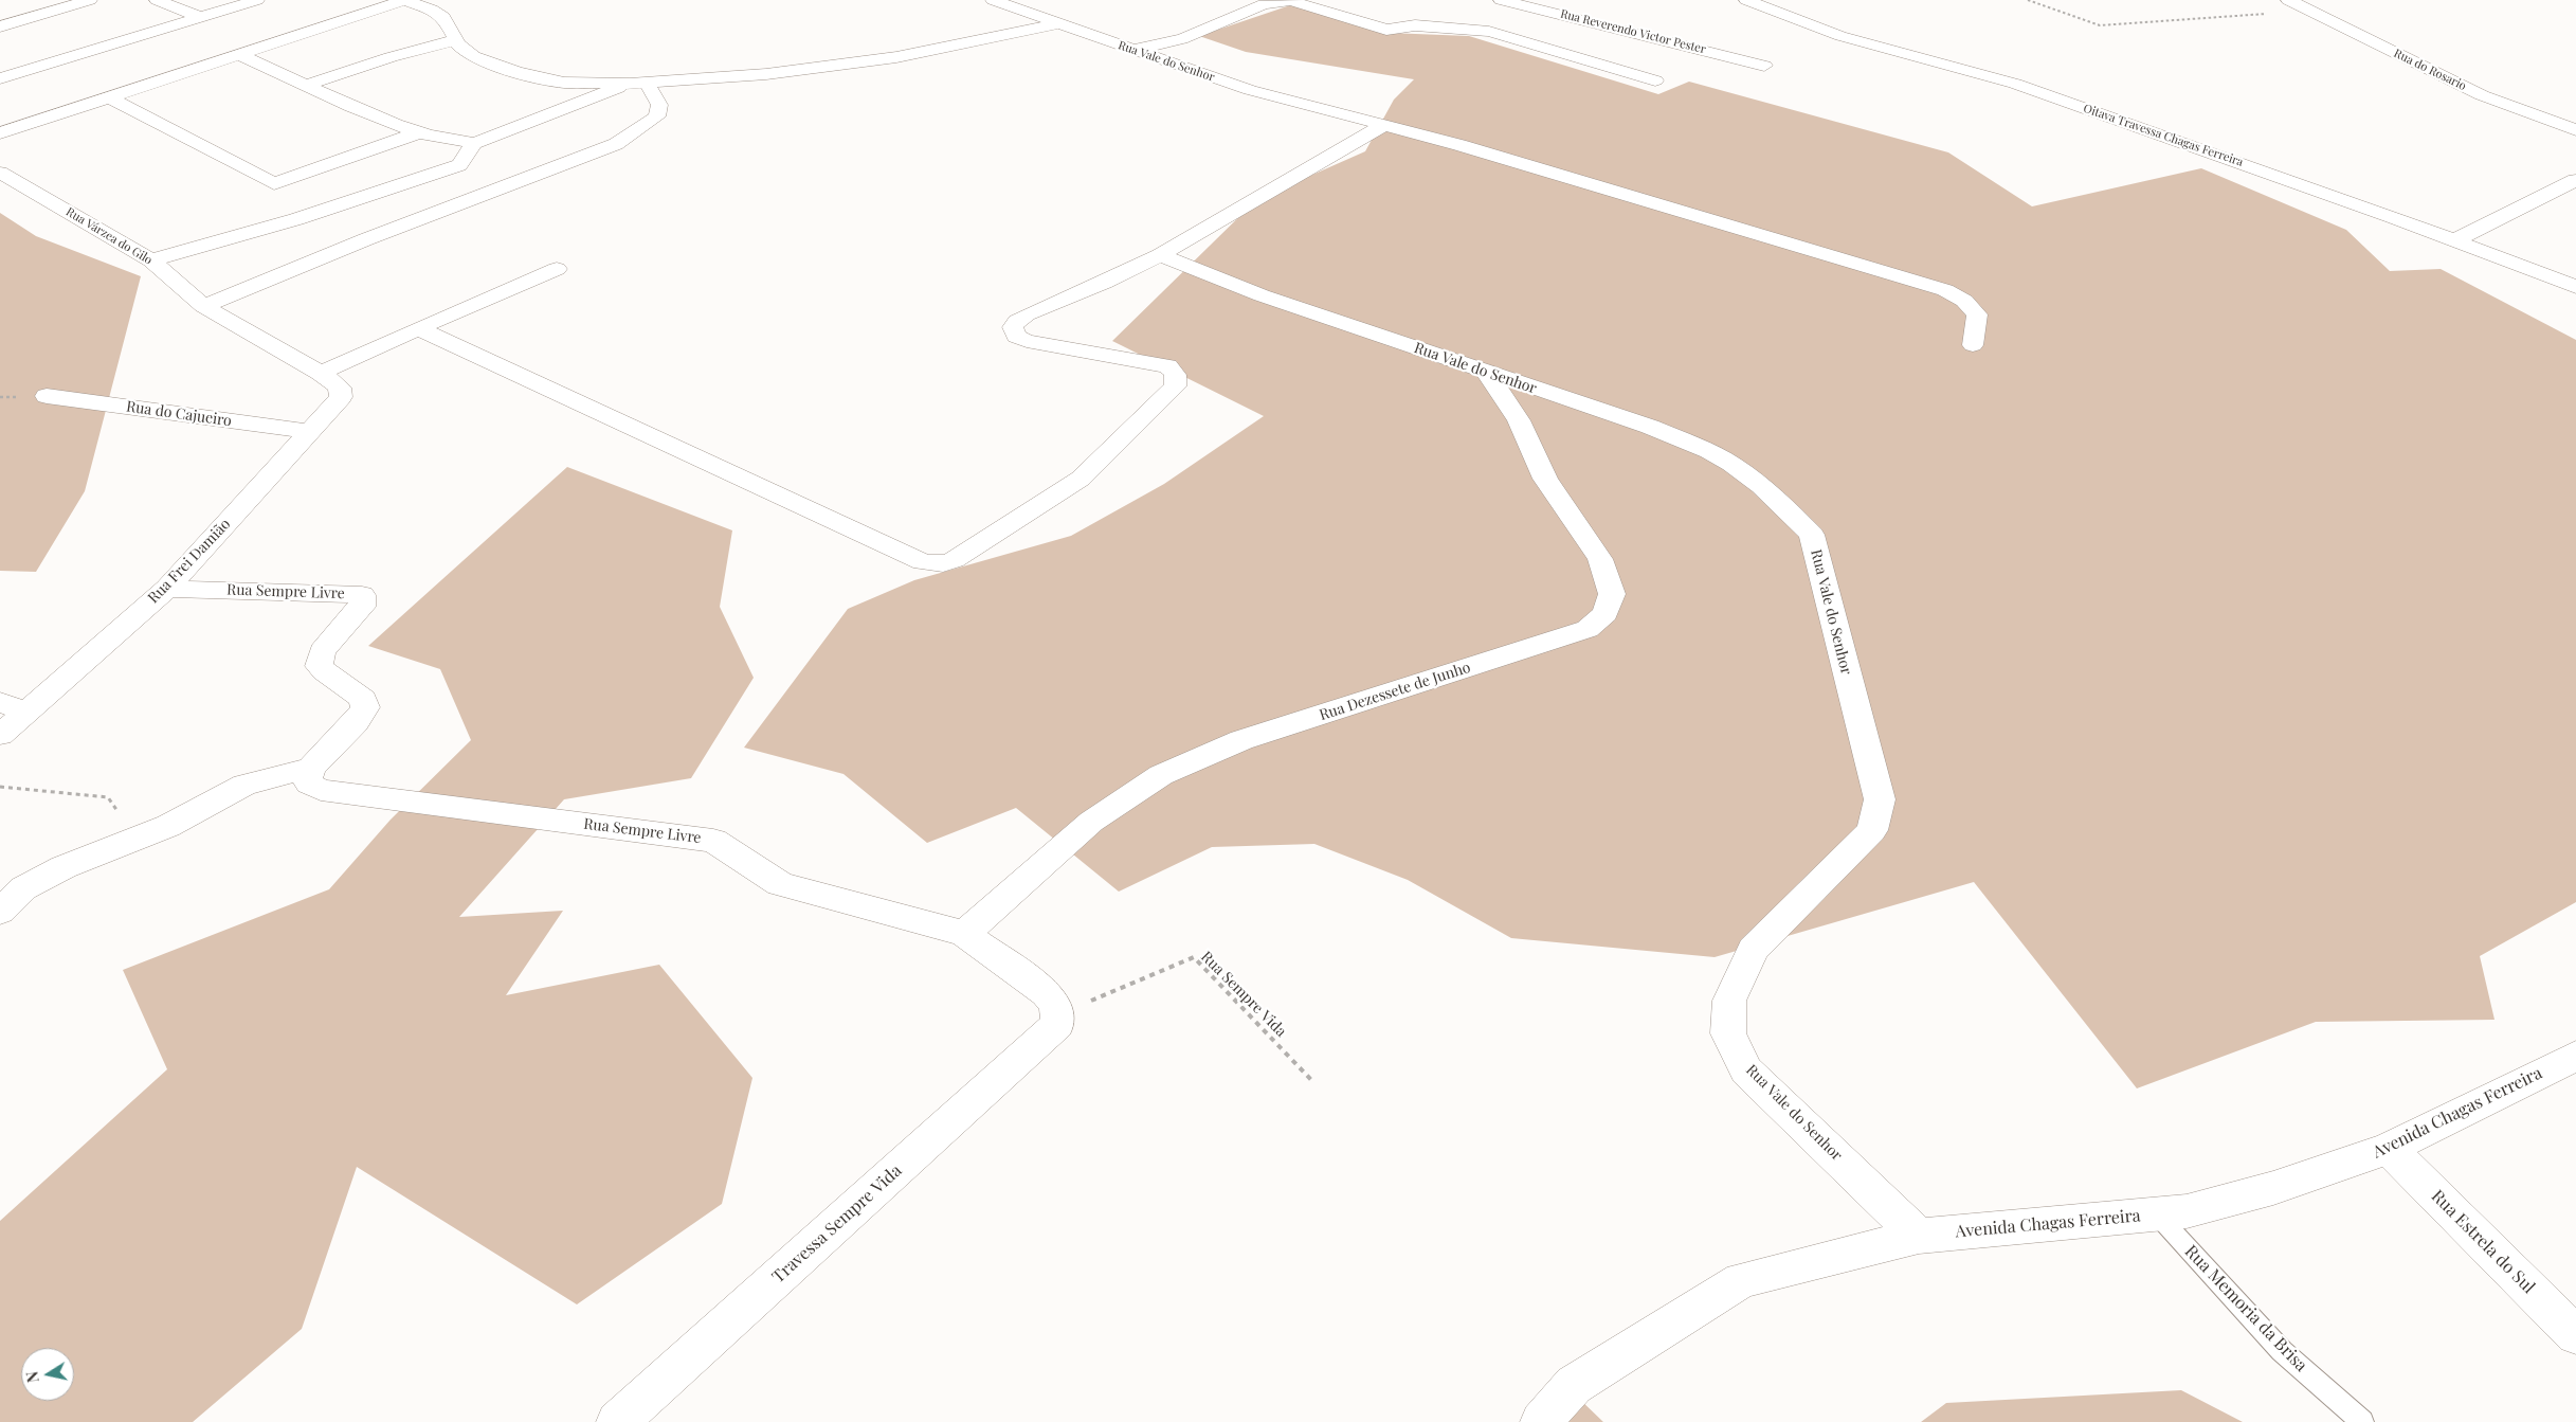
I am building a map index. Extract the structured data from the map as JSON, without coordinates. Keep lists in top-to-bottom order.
{
  "streets": {
    "street": [
      "Rua Reverendo Victor Pester",
      "Rua Vale do Senhor",
      "Rua do Rosario",
      "Oitava Travessa Chagas Ferreira",
      "Rua Várzea do Gilo",
      "Rua do Cajueiro",
      "Rua Frei Damião",
      "Rua Sempre Livre",
      "Rua Dezessete de Junho",
      "Avenida Chagas Ferreira",
      "Travessa Sempre Vida",
      "Rua Estrela do Sul"
    ],
    "lane": ["Rua Memoria da Brisa"],
    "path": ["Rua Sempre Vida"]
  },
  "crossings": [
    ["Rua Vale do Senhor", "Rua Dezessete de Junho"],
    ["Rua Vale do Senhor", "Avenida Chagas Ferreira"],
    ["Rua Várzea do Gilo", "Rua Frei Damião"],
    ["Rua do Cajueiro", "Rua Frei Damião"],
    ["Rua Frei Damião", "Rua Sempre Livre"],
    ["Rua Sempre Livre", "Rua Dezessete de Junho"],
    ["Rua Sempre Livre", "Rua Sempre Vida"],
    ["Rua Sempre Livre", "Travessa Sempre Vida"],
    ["Rua Sempre Vida", "Travessa Sempre Vida"],
    ["Avenida Chagas Ferreira", "Rua Estrela do Sul"],
    ["Avenida Chagas Ferreira", "Rua Memoria da Brisa"]
  ],
  "north": "left"
}
